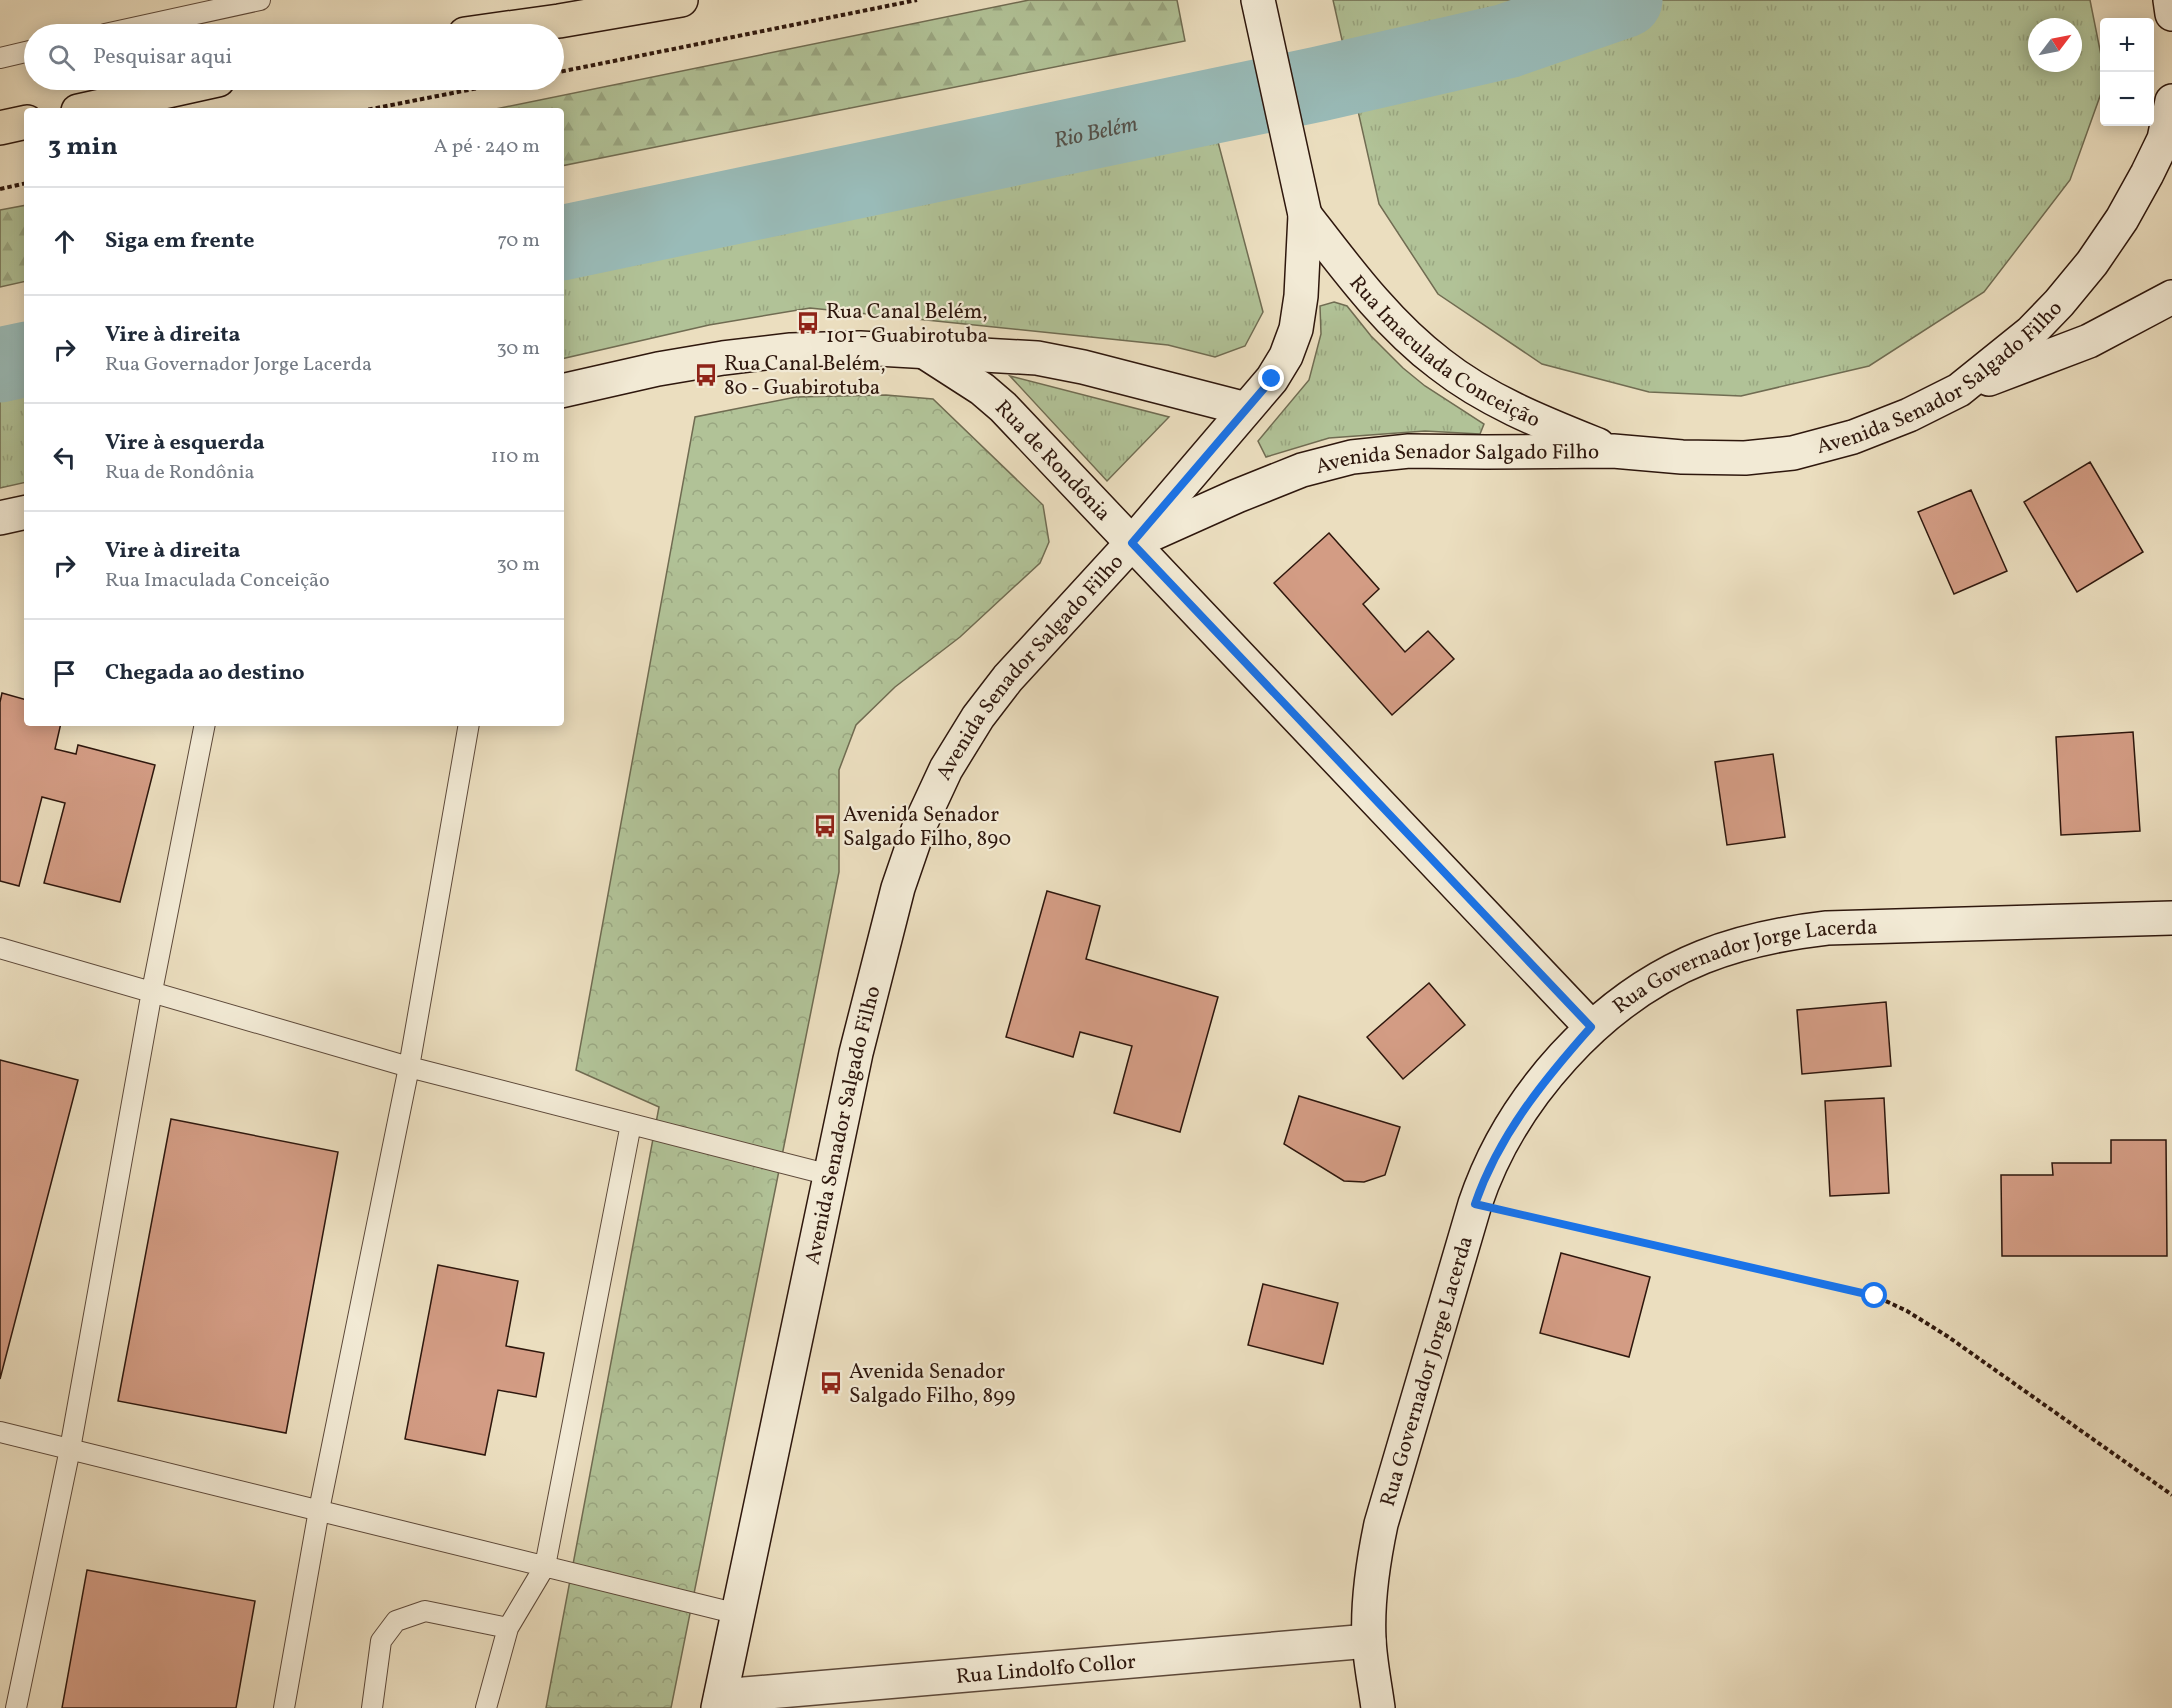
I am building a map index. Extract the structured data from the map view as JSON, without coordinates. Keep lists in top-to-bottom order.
{
  "streets": {
    "main road": [
      "Rua Imaculada Conceição",
      "Avenida Senador Salgado Filho",
      "Rua de Rondônia",
      "Rua Governador Jorge Lacerda",
      "Rua Lindolfo Collor"
    ]
  },
  "crossings": [
    ["Rua Imaculada Conceição", "Avenida Senador Salgado Filho"],
    ["Rua Imaculada Conceição", "Rua de Rondônia"],
    ["Avenida Senador Salgado Filho", "Rua de Rondônia"],
    ["Avenida Senador Salgado Filho", "Rua Lindolfo Collor"],
    ["Rua de Rondônia", "Rua Governador Jorge Lacerda"],
    ["Rua Governador Jorge Lacerda", "Rua Lindolfo Collor"]
  ],
  "water": ["Rio Belém"],
  "places": {
    "bus stop": [
      "Rua Canal Belém, 101 - Guabirotuba",
      "Rua Canal Belém, 80 - Guabirotuba",
      "Avenida Senador Salgado Filho, 890",
      "Avenida Senador Salgado Filho, 899"
    ]
  },
  "north": "top right",
  "page": {
    "map_buttons": ["+", "−"],
    "search": "Pesquisar aqui",
    "heading": ["3 min", "A pé · 240 m"],
    "list": [
      ["Siga em frente", "70 m"],
      ["Vire à direita", "Rua Governador Jorge Lacerda", "30 m"],
      ["Vire à esquerda", "Rua de Rondônia", "110 m"],
      ["Vire à direita", "Rua Imaculada Conceição", "30 m"],
      "Chegada ao destino"
    ]
  }
}
